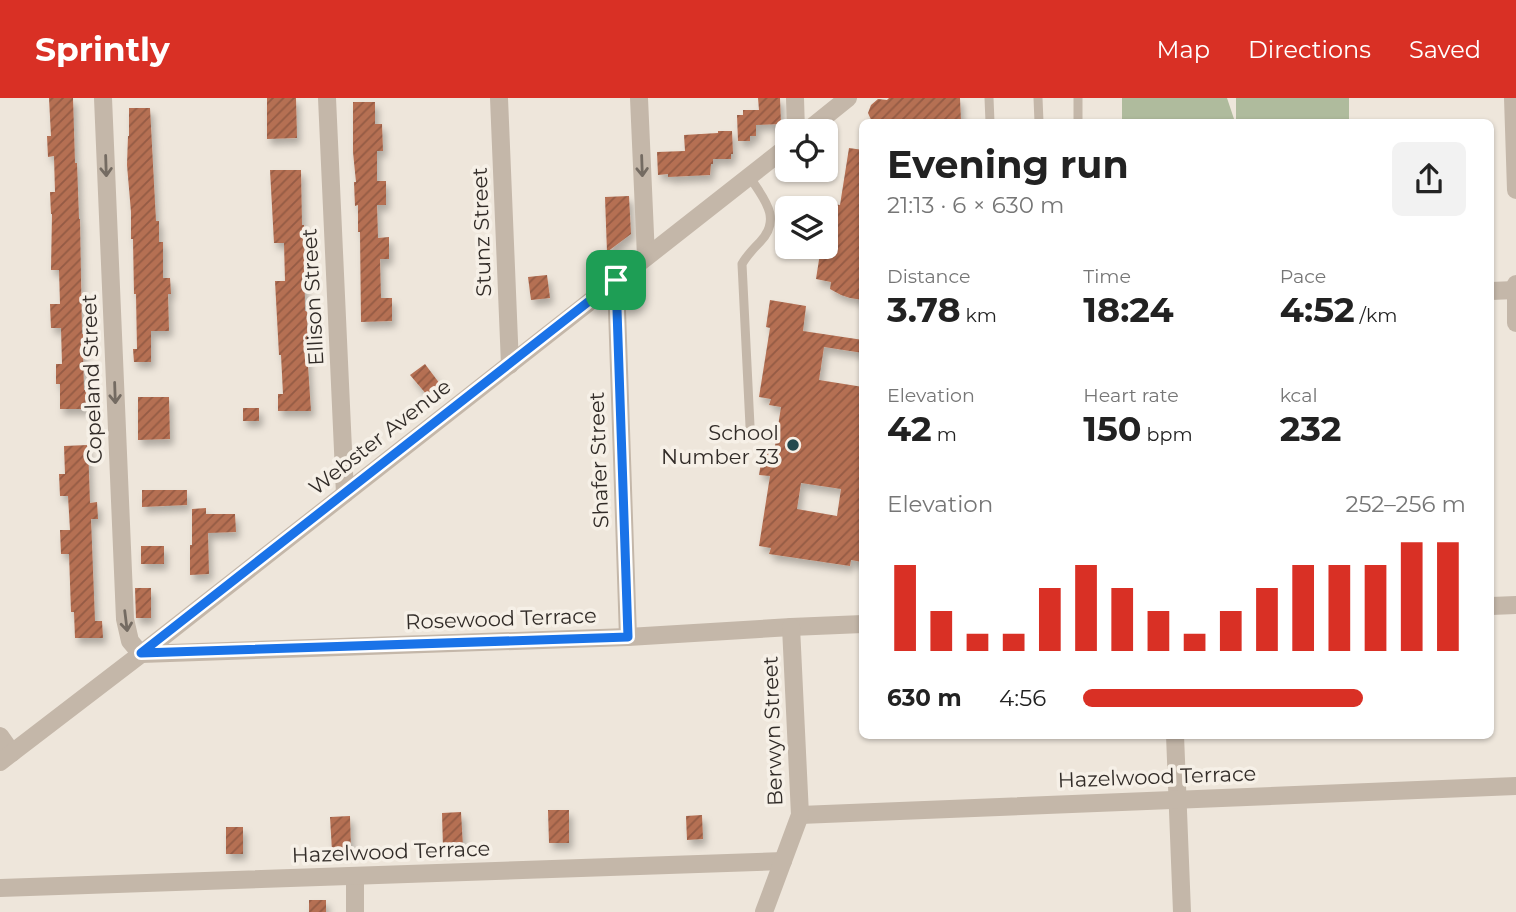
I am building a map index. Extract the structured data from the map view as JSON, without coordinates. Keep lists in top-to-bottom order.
{
  "streets": {
    "street": [
      "Stunz Street",
      "Ellison Street",
      "Copeland Street",
      "Webster Avenue",
      "Shafer Street",
      "Rosewood Terrace",
      "Berwyn Street",
      "Hazelwood Terrace"
    ]
  },
  "crossings": [
    ["Stunz Street", "Webster Avenue"],
    ["Ellison Street", "Webster Avenue"],
    ["Copeland Street", "Webster Avenue"],
    ["Copeland Street", "Rosewood Terrace"],
    ["Webster Avenue", "Shafer Street"],
    ["Webster Avenue", "Rosewood Terrace"],
    ["Shafer Street", "Rosewood Terrace"],
    ["Rosewood Terrace", "Berwyn Street"],
    ["Berwyn Street", "Hazelwood Terrace"]
  ],
  "one_way": ["Copeland Street"],
  "places": ["School Number 33"],
  "page": {
    "header": "Sprintly",
    "nav": ["Map", "Directions", "Saved"],
    "heading": ["Evening run", "21:13 · 6 × 630 m"],
    "stats": [
      ["Distance", "3.78 km"],
      ["Time", "18:24"],
      ["Pace", "4:52 /km"],
      ["Elevation", "42 m"],
      ["Heart rate", "150 bpm"],
      ["kcal", "232"]
    ],
    "chart": ["Elevation", "252–256 m"],
    "list": [
      {
        "name": "630 m",
        "note": "4:56"
      }
    ]
  }
}
